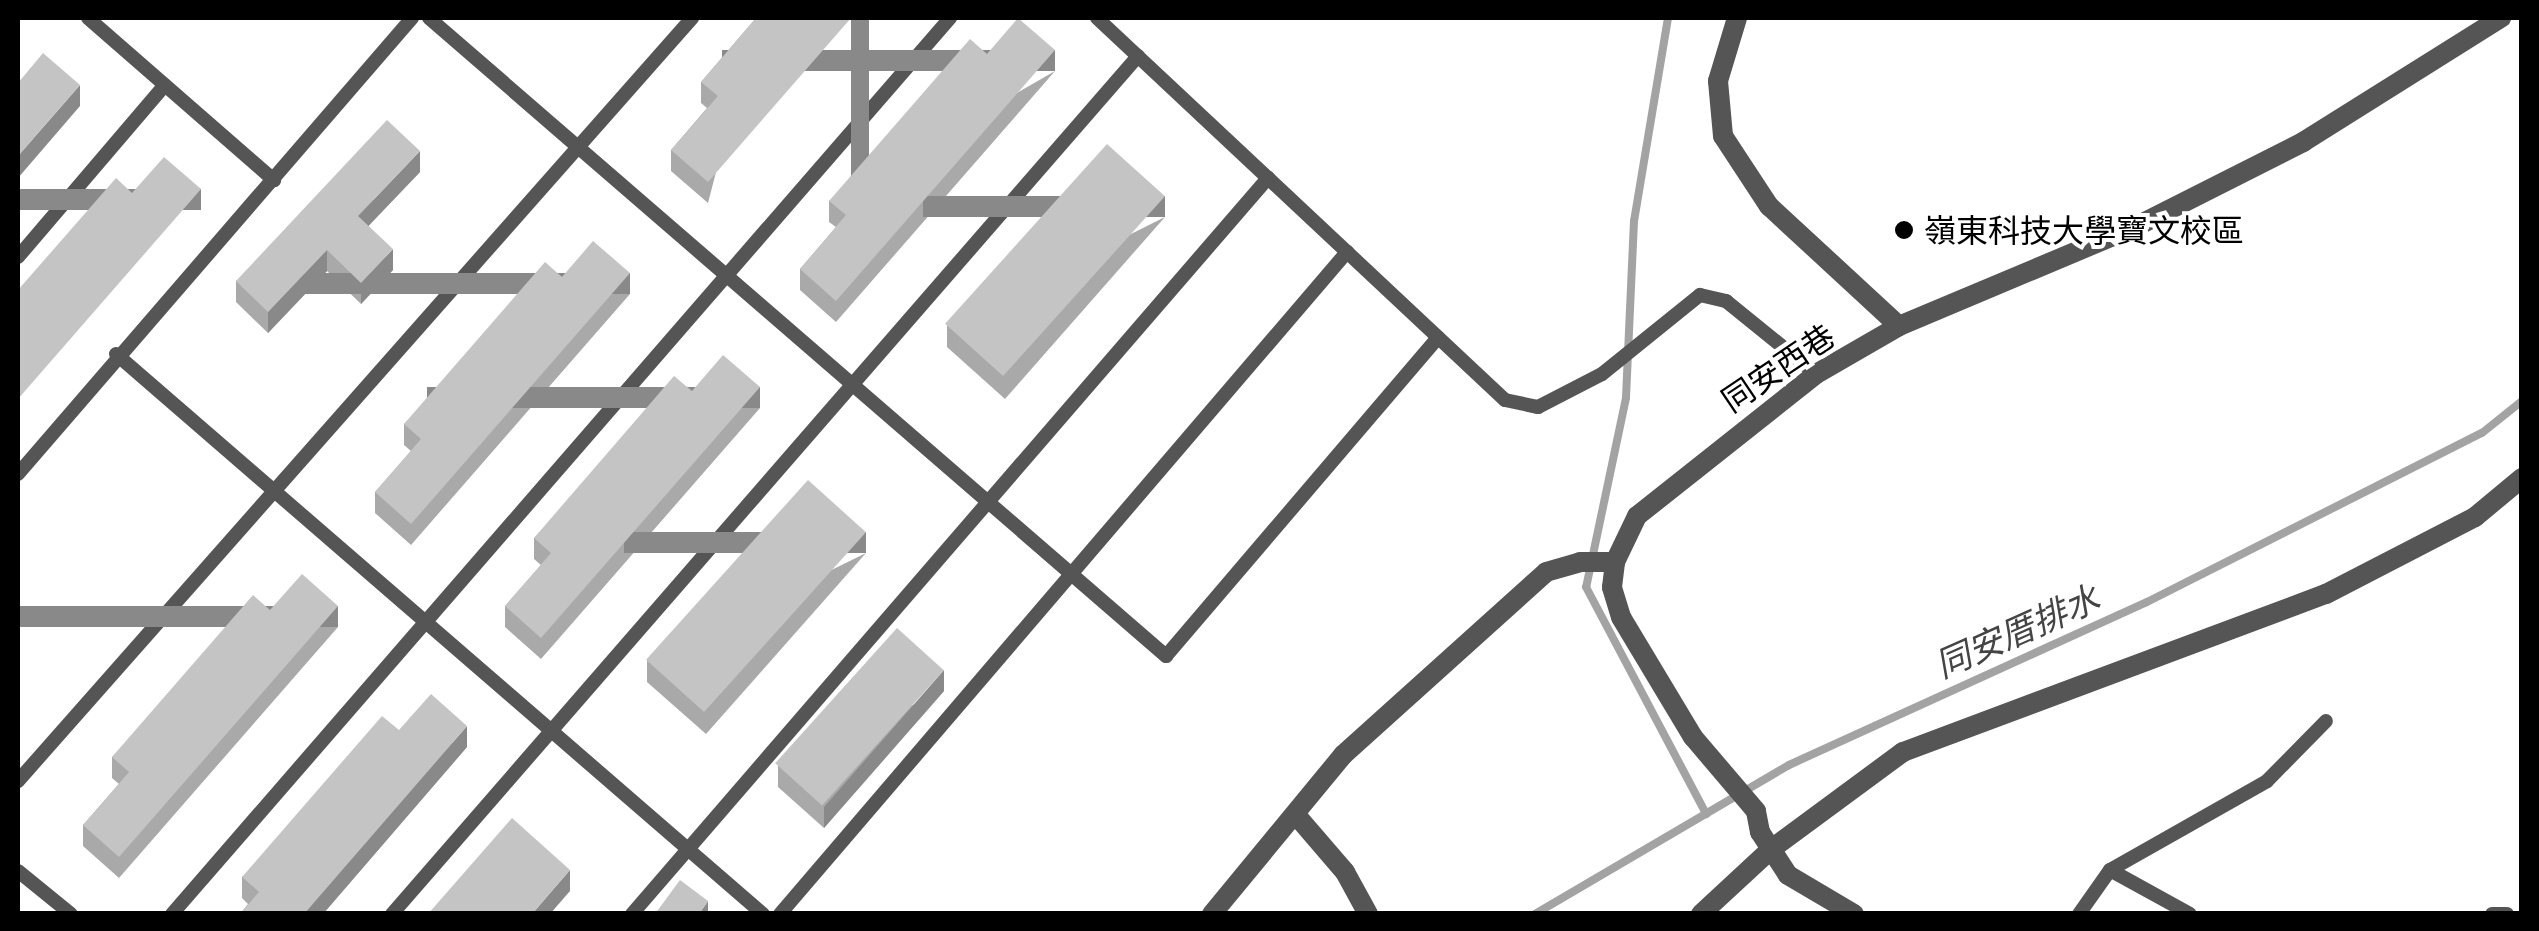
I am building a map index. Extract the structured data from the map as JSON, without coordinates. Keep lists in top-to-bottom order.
{
  "streets": {
    "street": ["同安西巷"]
  },
  "water": ["同安厝排水"],
  "places": ["嶺東科技大學寶文校區"]
}
